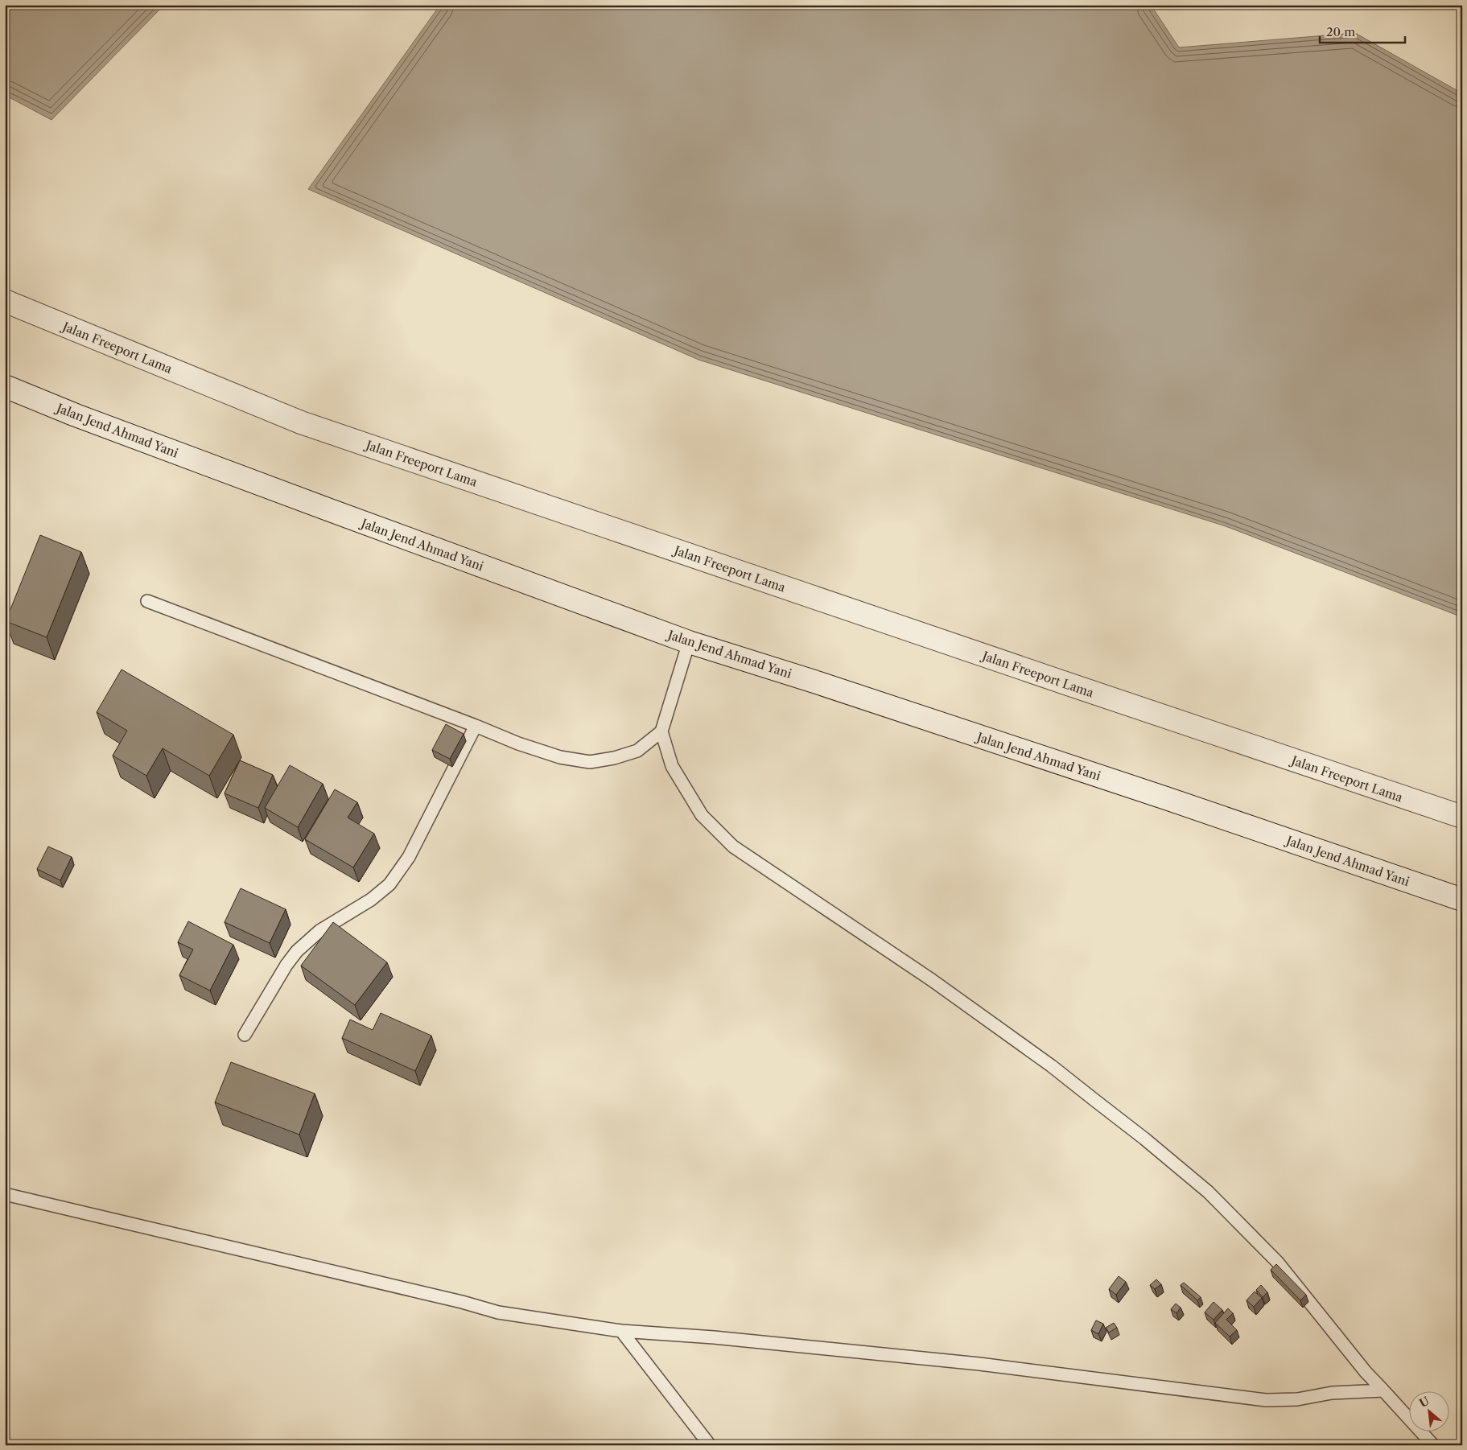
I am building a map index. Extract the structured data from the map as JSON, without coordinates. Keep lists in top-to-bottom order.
{
  "streets": {
    "main road": ["Jalan Freeport Lama", "Jalan Jend Ahmad Yani"]
  },
  "scale_bar": "20 m",
  "north": "top left"
}
